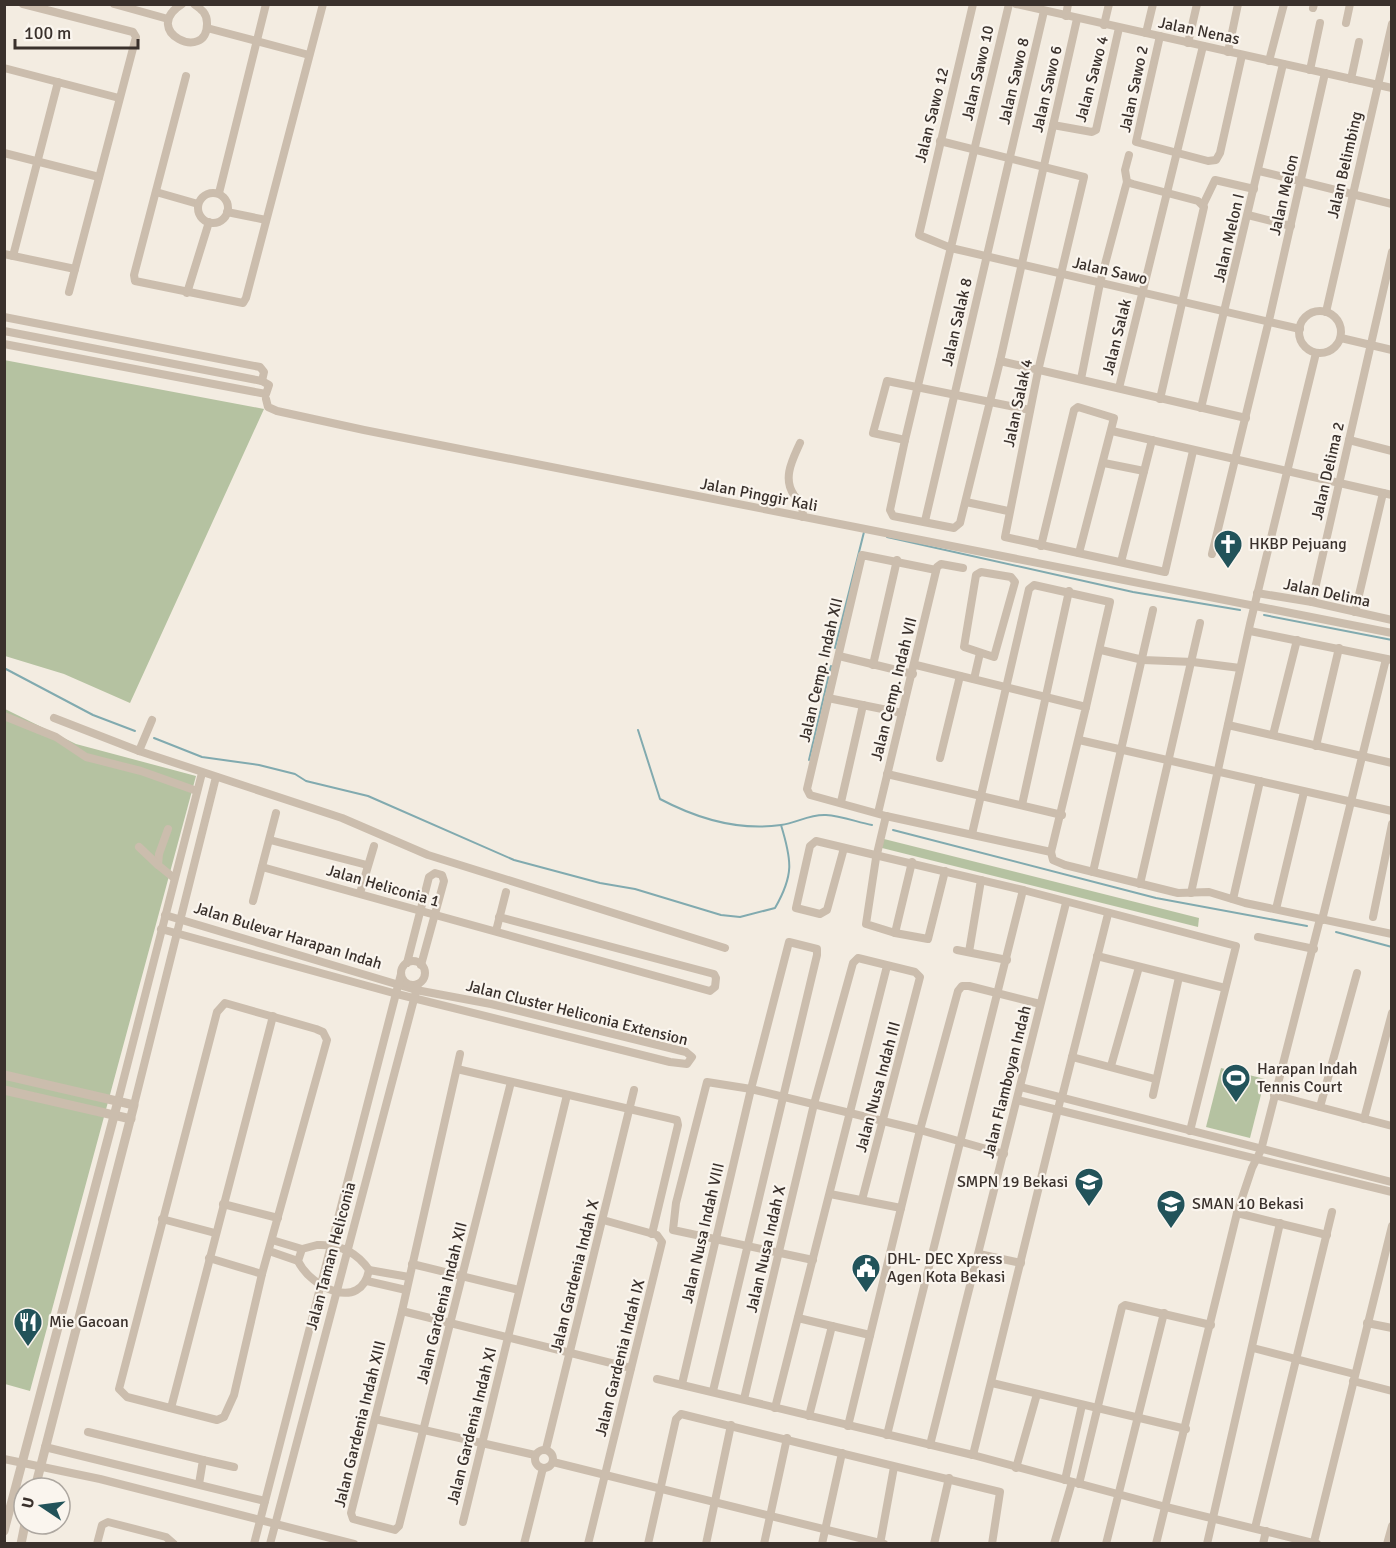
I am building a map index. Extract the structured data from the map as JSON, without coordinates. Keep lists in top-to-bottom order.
{
  "streets": {
    "street": [
      "Jalan Nenas",
      "Jalan Sawo 10",
      "Jalan Sawo 4",
      "Jalan Sawo 8",
      "Jalan Sawo 6",
      "Jalan Sawo 2",
      "Jalan Sawo 12",
      "Jalan Belimbing",
      "Jalan Melon",
      "Jalan Melon I",
      "Jalan Sawo",
      "Jalan Salak 8",
      "Jalan Salak",
      "Jalan Salak 4",
      "Jalan Delima 2",
      "Jalan Pinggir Kali",
      "Jalan Delima",
      "Jalan Cemp. Indah XII",
      "Jalan Cemp. Indah VII",
      "Jalan Heliconia 1",
      "Jalan Bulevar Harapan Indah",
      "Jalan Cluster Heliconia Extension",
      "Jalan Flamboyan Indah",
      "Jalan Nusa Indah III",
      "Jalan Nusa Indah VIII",
      "Jalan Nusa Indah X",
      "Jalan Taman Heliconia",
      "Jalan Gardenia Indah X",
      "Jalan Gardenia Indah XII",
      "Jalan Gardenia Indah IX",
      "Jalan Gardenia Indah XIII",
      "Jalan Gardenia Indah XI"
    ]
  },
  "crossings": [
    ["Jalan Nenas", "Jalan Sawo 4"],
    ["Jalan Nenas", "Jalan Sawo 8"],
    ["Jalan Nenas", "Jalan Sawo 6"],
    ["Jalan Nenas", "Jalan Sawo 2"],
    ["Jalan Nenas", "Jalan Belimbing"],
    ["Jalan Nenas", "Jalan Melon"],
    ["Jalan Nenas", "Jalan Melon I"],
    ["Jalan Nenas", "Jalan Salak"],
    ["Jalan Sawo 10", "Jalan Sawo 6"],
    ["Jalan Sawo 10", "Jalan Sawo"],
    ["Jalan Sawo 10", "Jalan Salak 8"],
    ["Jalan Sawo 4", "Jalan Sawo 6"],
    ["Jalan Sawo 8", "Jalan Sawo"],
    ["Jalan Sawo 8", "Jalan Salak 8"],
    ["Jalan Sawo 6", "Jalan Sawo"],
    ["Jalan Sawo 6", "Jalan Salak 8"],
    ["Jalan Sawo 6", "Jalan Salak 4"],
    ["Jalan Sawo 2", "Jalan Salak"],
    ["Jalan Sawo 12", "Jalan Sawo"],
    ["Jalan Belimbing", "Jalan Sawo"],
    ["Jalan Melon", "Jalan Sawo"],
    ["Jalan Melon I", "Jalan Sawo"],
    ["Jalan Sawo", "Jalan Salak 8"],
    ["Jalan Sawo", "Jalan Salak"],
    ["Jalan Sawo", "Jalan Salak 4"],
    ["Jalan Delima 2", "Jalan Delima"],
    ["Jalan Cemp. Indah XII", "Jalan Cemp. Indah VII"],
    ["Jalan Heliconia 1", "Jalan Taman Heliconia"],
    ["Jalan Bulevar Harapan Indah", "Jalan Cluster Heliconia Extension"],
    ["Jalan Bulevar Harapan Indah", "Jalan Taman Heliconia"],
    ["Jalan Cluster Heliconia Extension", "Jalan Taman Heliconia"],
    ["Jalan Nusa Indah III", "Jalan Nusa Indah X"],
    ["Jalan Gardenia Indah XII", "Jalan Gardenia Indah XIII"]
  ],
  "places": {
    "church": ["HKBP Pejuang"],
    "sports": ["Harapan Indah Tennis Court"],
    "school or university": ["SMPN 19 Bekasi", "SMAN 10 Bekasi"],
    "public building": ["DHL- DEC Xpress Agen Kota Bekasi"],
    "restaurant": ["Mie Gacoan"]
  },
  "scale_bar": "100 m",
  "north": "left"
}
